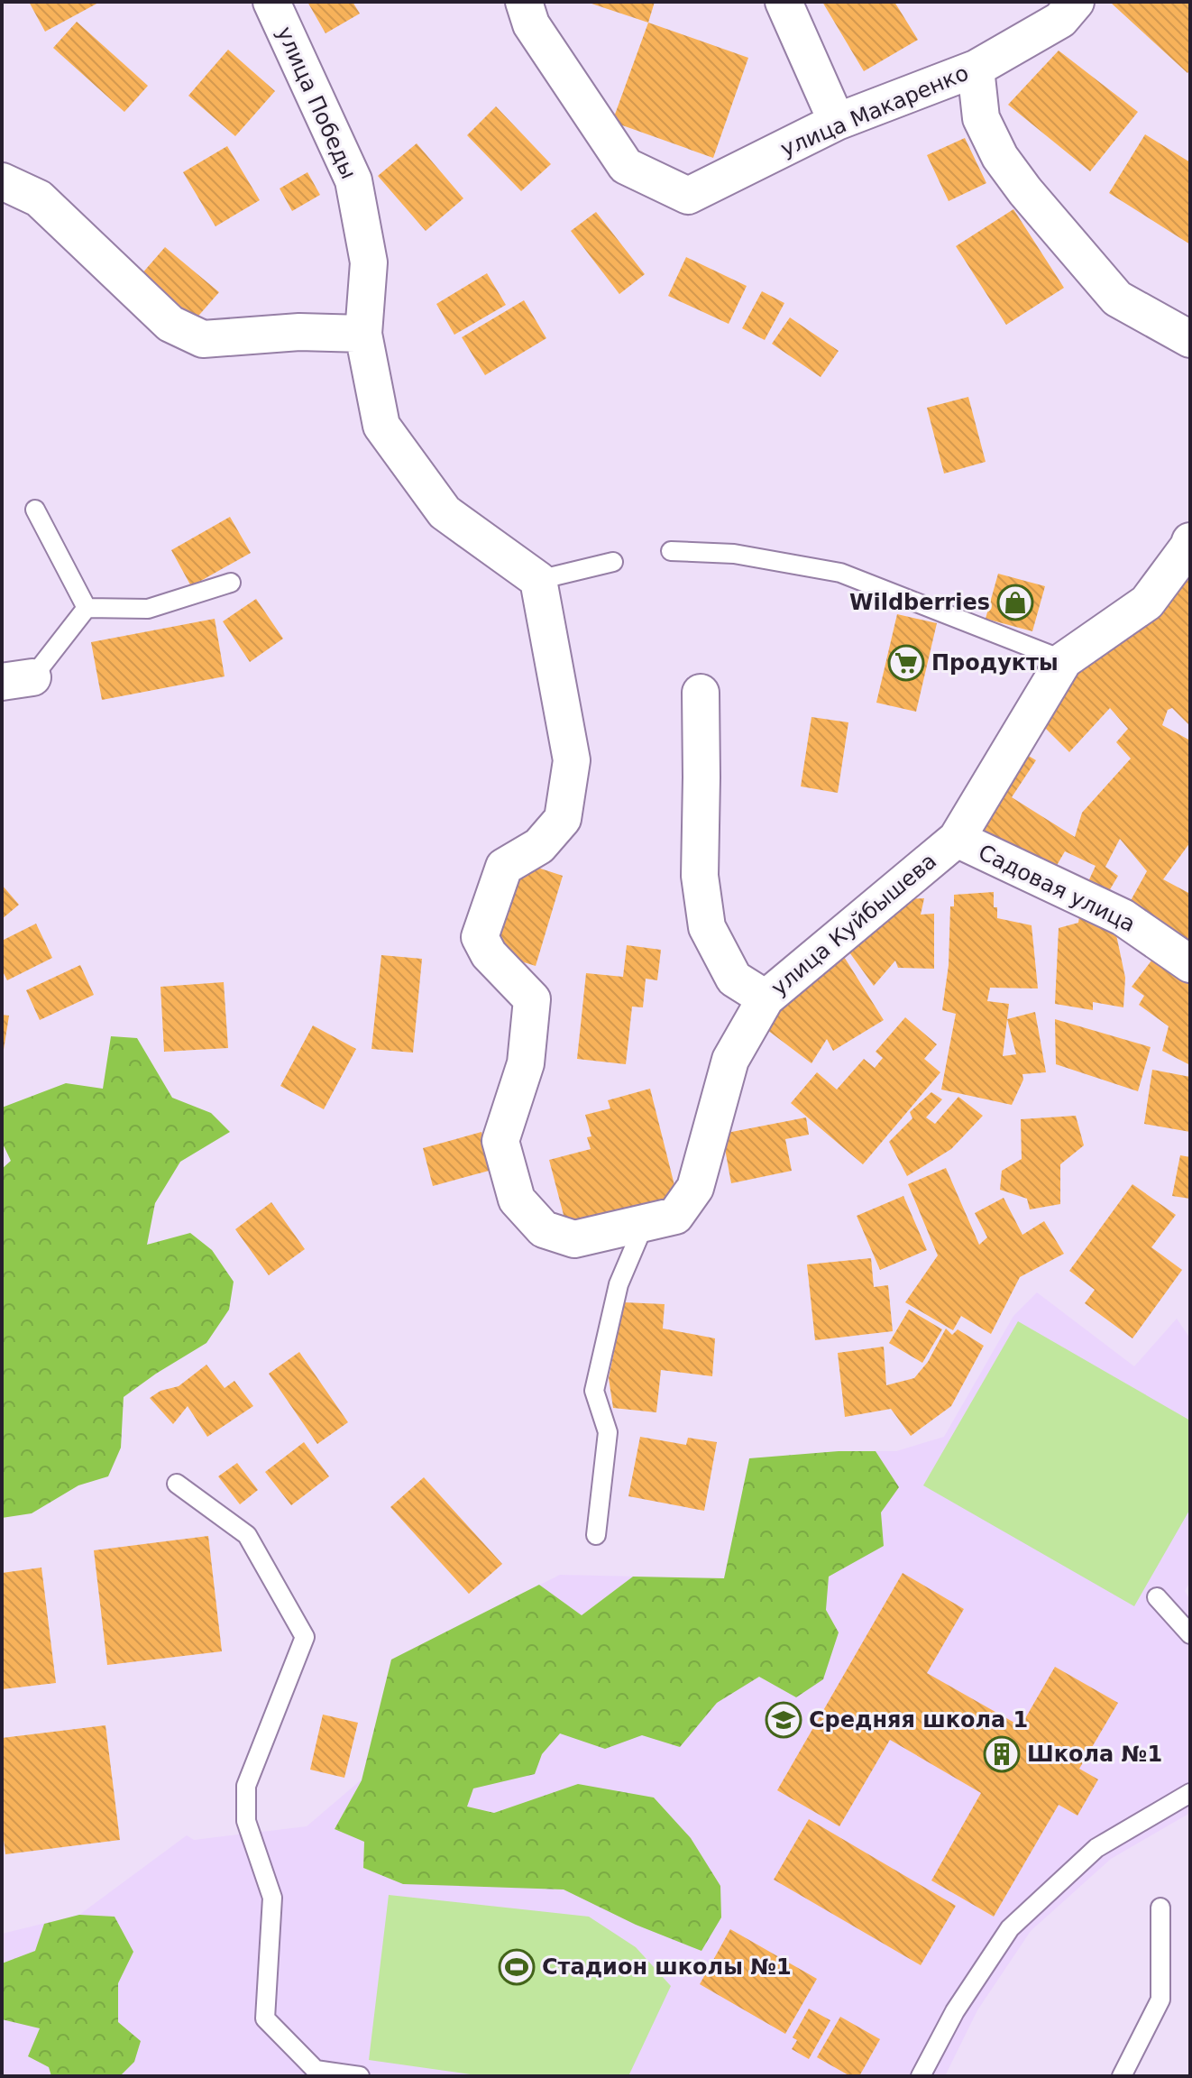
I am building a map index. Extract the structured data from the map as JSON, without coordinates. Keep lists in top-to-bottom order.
{
  "streets": {
    "street": [
      "улица Победы",
      "улица Макаренко",
      "Садовая улица",
      "улица Куйбышева"
    ]
  },
  "crossings": [
    ["улица Победы", "улица Куйбышева"],
    ["Садовая улица", "улица Куйбышева"]
  ],
  "places": {
    "shop": ["Wildberries"],
    "supermarket": ["Продукты"],
    "school or university": ["Средняя школа 1"],
    "building": ["Школа №1"],
    "sports": ["Стадион школы №1"]
  }
}
